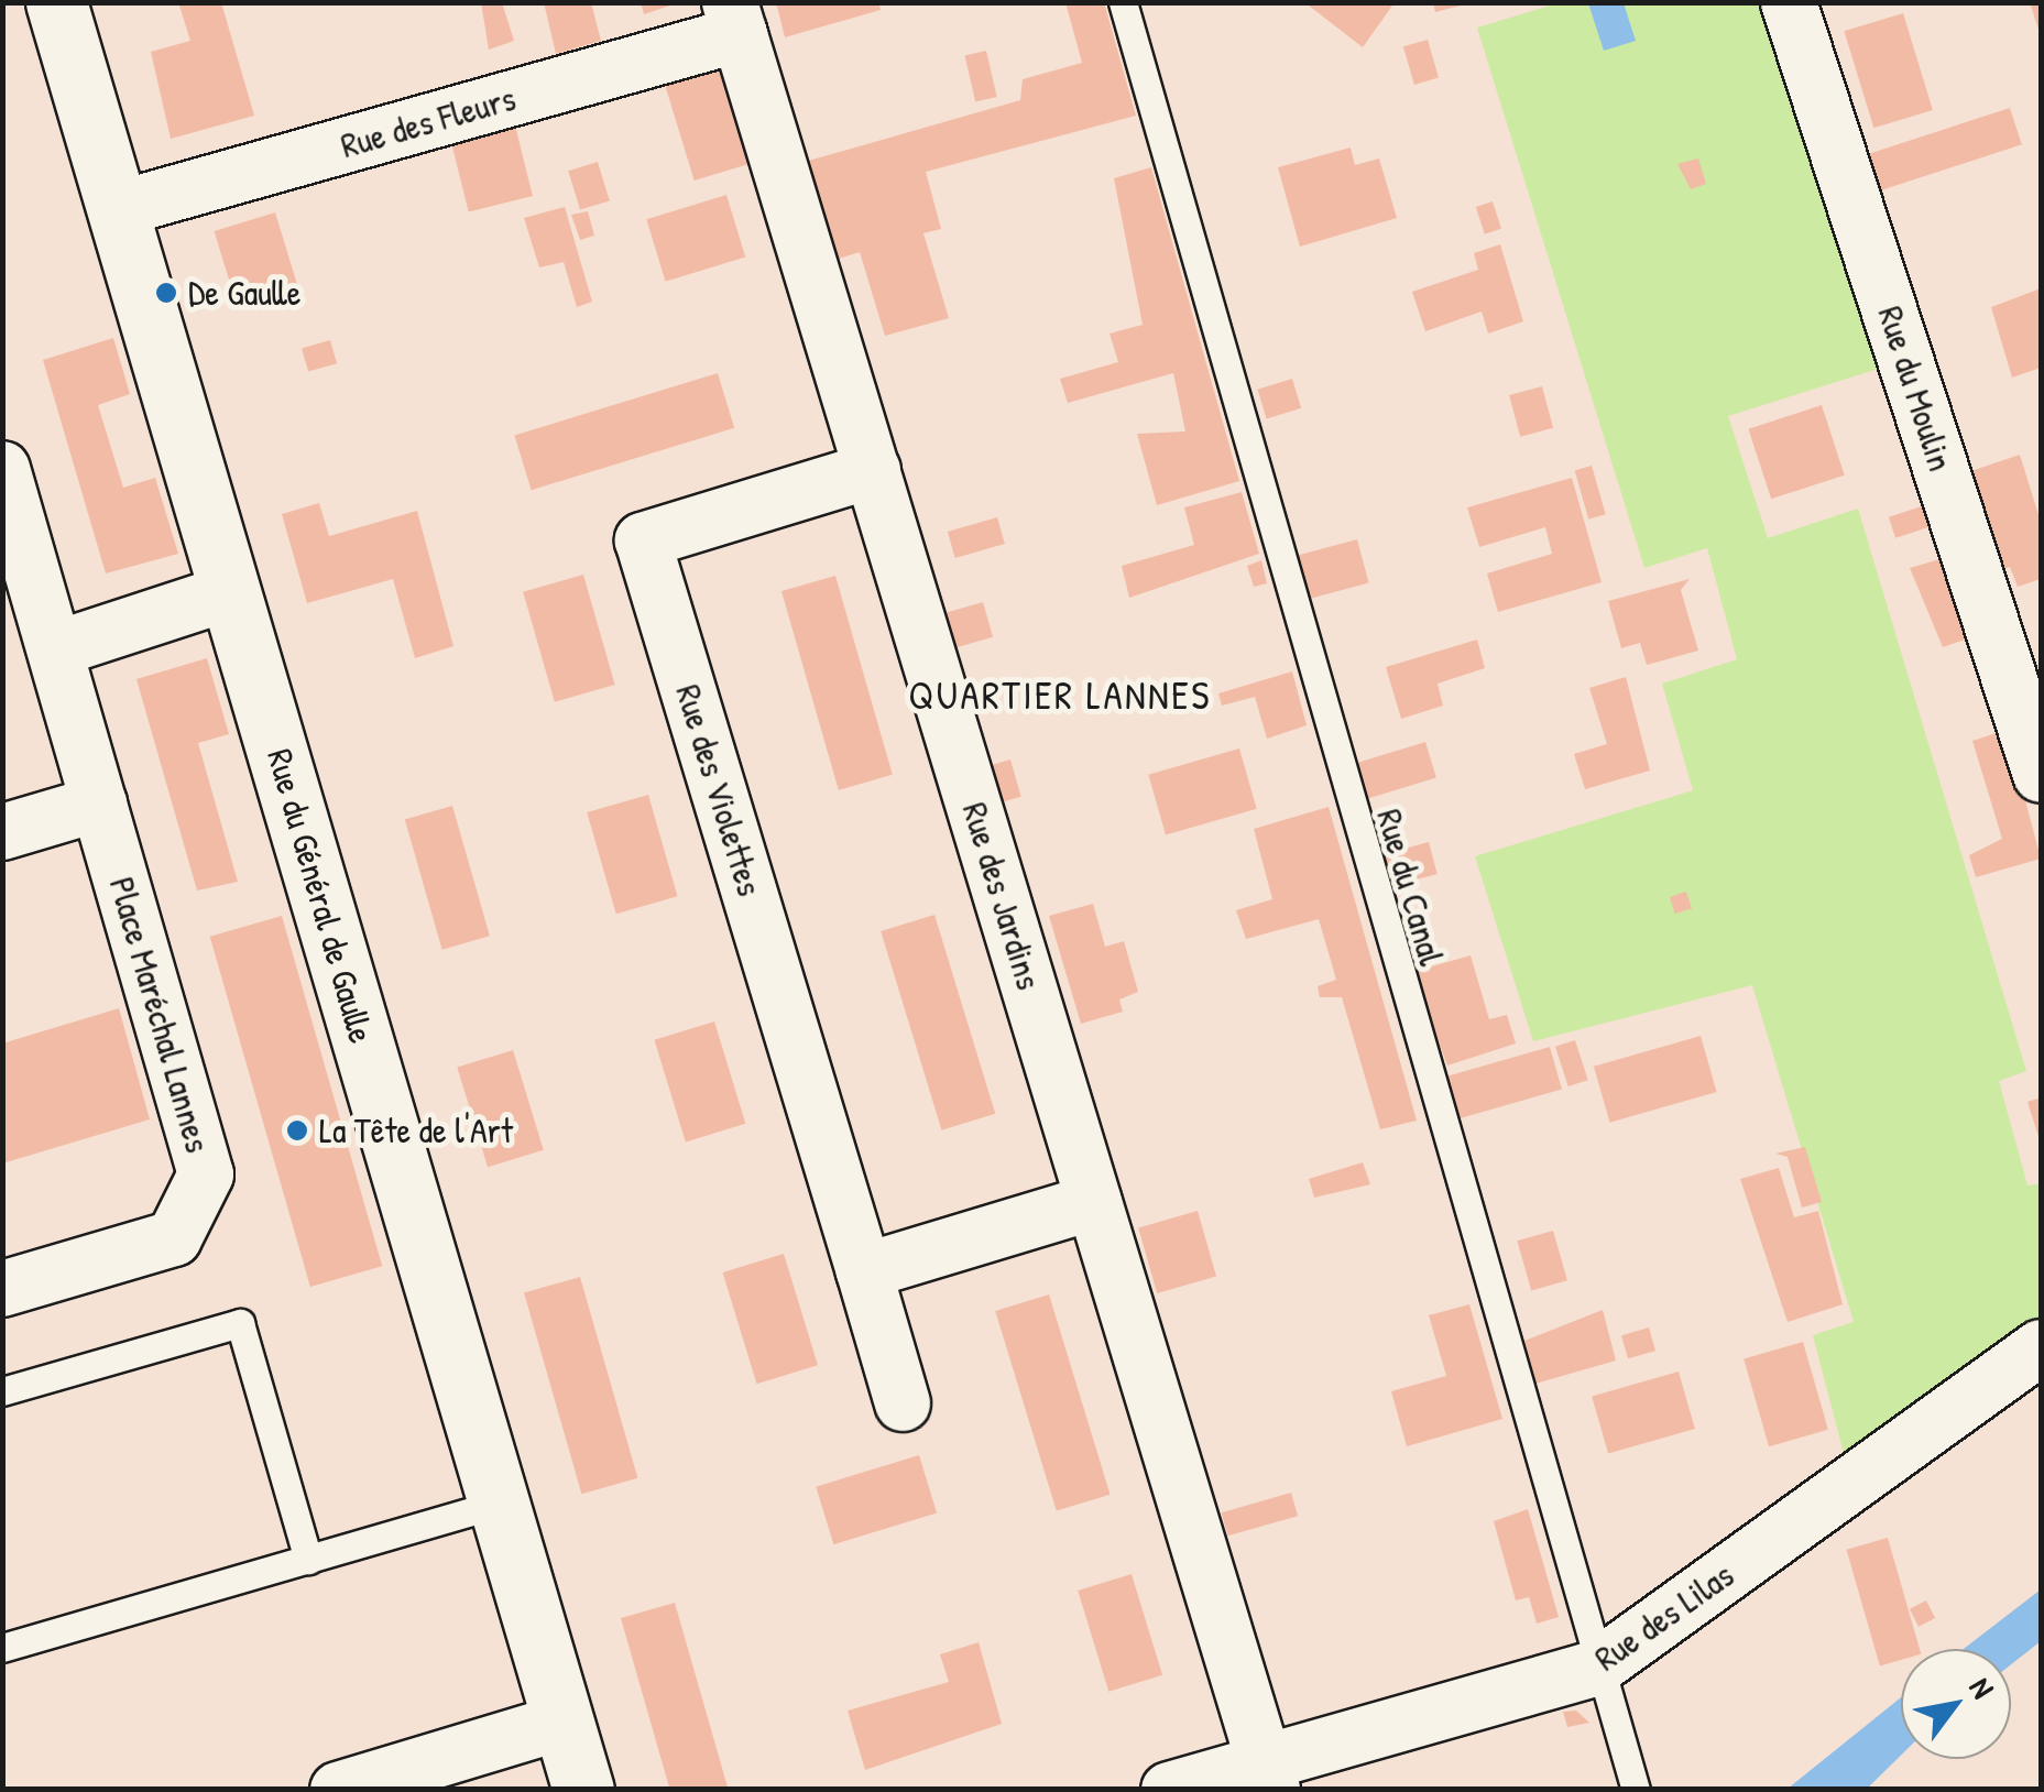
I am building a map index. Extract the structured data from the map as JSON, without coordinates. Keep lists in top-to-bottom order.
{
  "streets": {
    "street": [
      "Rue des Fleurs",
      "Rue du Moulin",
      "Rue des Violettes",
      "Rue du Général de Gaulle",
      "Rue des Jardins",
      "Place Maréchal Lannes",
      "Rue des Lilas"
    ],
    "lane": ["Rue du Canal"]
  },
  "crossings": [
    ["Rue des Fleurs", "Rue du Général de Gaulle"],
    ["Rue des Fleurs", "Rue des Jardins"],
    ["Rue des Violettes", "Rue des Jardins"],
    ["Rue du Canal", "Rue des Lilas"],
    ["Rue des Jardins", "Rue des Lilas"]
  ],
  "districts": ["QUARTIER LANNES"],
  "places": ["De Gaulle", "La Tête de l'Art"],
  "north": "top right"
}
